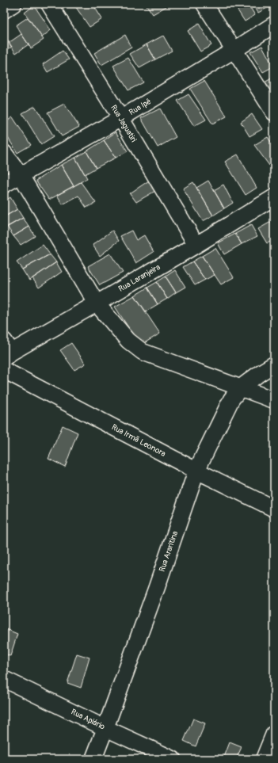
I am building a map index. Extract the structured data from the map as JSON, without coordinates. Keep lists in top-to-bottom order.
{
  "streets": {
    "street": [
      "Rua Ipê",
      "Rua Jaguatiri",
      "Rua Laranjeira",
      "Rua Irmã Leonora",
      "Rua Araritina",
      "Rua Apiário"
    ]
  },
  "crossings": [
    ["Rua Ipê", "Rua Jaguatiri"],
    ["Rua Jaguatiri", "Rua Laranjeira"],
    ["Rua Irmã Leonora", "Rua Araritina"],
    ["Rua Araritina", "Rua Apiário"]
  ]
}
